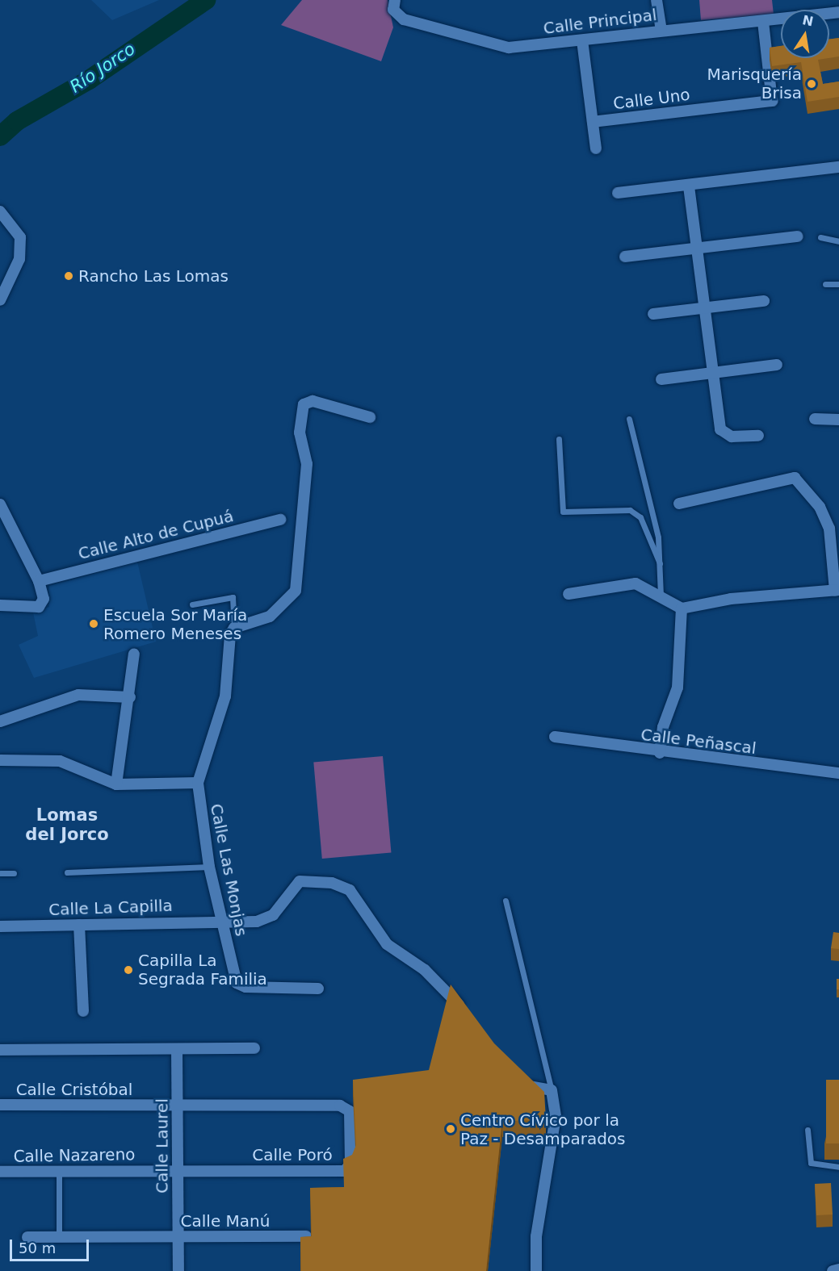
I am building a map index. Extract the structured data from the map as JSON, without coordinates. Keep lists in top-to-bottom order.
{
  "streets": {
    "street": [
      "Calle Principal",
      "Calle Uno",
      "Calle Alto de Cupuá",
      "Calle Peñascal",
      "Calle Las Monjas",
      "Calle La Capilla",
      "Calle Cristóbal",
      "Calle Laurel",
      "Calle Poró",
      "Calle Nazareno",
      "Calle Manú"
    ]
  },
  "crossings": [
    ["Calle Principal", "Calle Uno"],
    ["Calle Las Monjas", "Calle La Capilla"],
    ["Calle Cristóbal", "Calle Laurel"],
    ["Calle Cristóbal", "Calle Poró"],
    ["Calle Laurel", "Calle Poró"],
    ["Calle Laurel", "Calle Nazareno"],
    ["Calle Laurel", "Calle Manú"],
    ["Calle Poró", "Calle Nazareno"]
  ],
  "districts": ["Lomas del Jorco"],
  "water": ["Río Jorco"],
  "places": [
    "Marisquería Brisa",
    "Rancho Las Lomas",
    "Escuela Sor María Romero Meneses",
    "Capilla La Segrada Familia",
    "Centro Cívico por la Paz - Desamparados"
  ],
  "scale_bar": "50 m",
  "north": "top"
}
